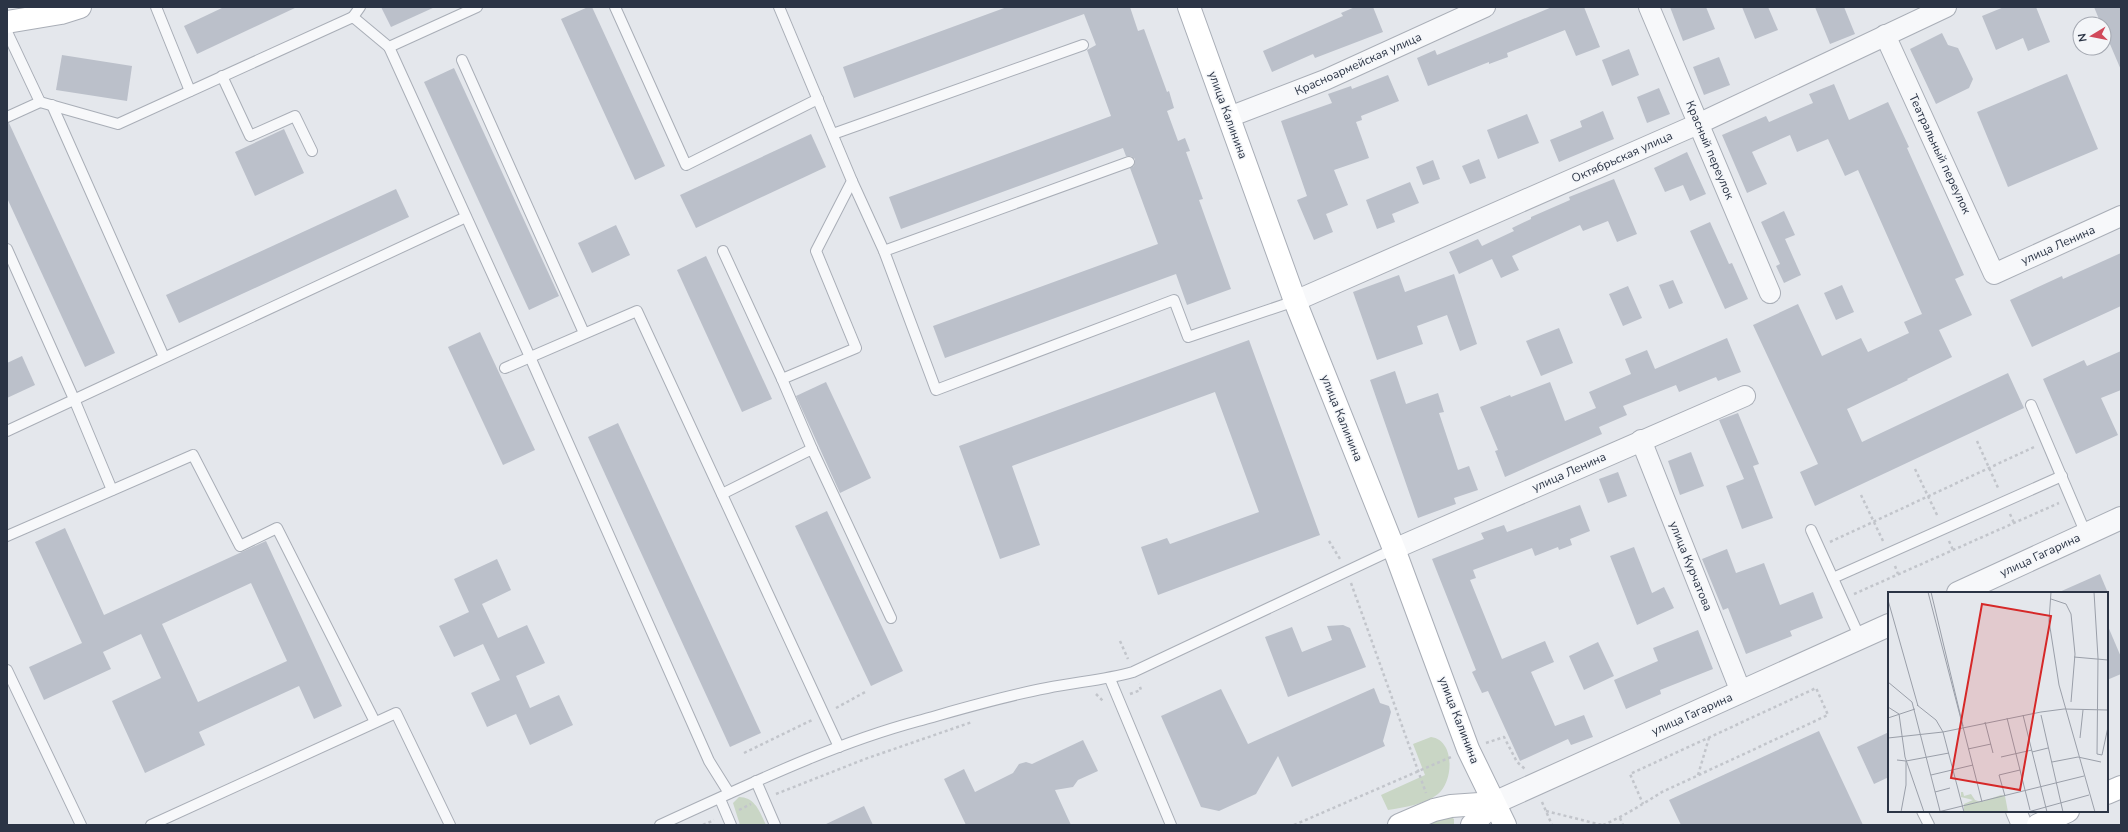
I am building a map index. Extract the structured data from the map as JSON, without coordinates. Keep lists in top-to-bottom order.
{
  "streets": {
    "main road": ["улица Калинина", "улица Гагарина"],
    "street": [
      "Красноармейская улица",
      "Красный переулок",
      "Театральный переулок",
      "Октябрьская улица",
      "улица Ленина",
      "улица Курчатова"
    ]
  },
  "crossings": [
    ["Красноармейская улица", "улица Калинина"],
    ["улица Калинина", "Октябрьская улица"],
    ["улица Калинина", "улица Ленина"],
    ["улица Калинина", "улица Гагарина"],
    ["Красный переулок", "Октябрьская улица"],
    ["Театральный переулок", "Октябрьская улица"],
    ["Театральный переулок", "улица Ленина"],
    ["улица Ленина", "улица Курчатова"],
    ["улица Гагарина", "улица Курчатова"]
  ],
  "north": "left"
}
